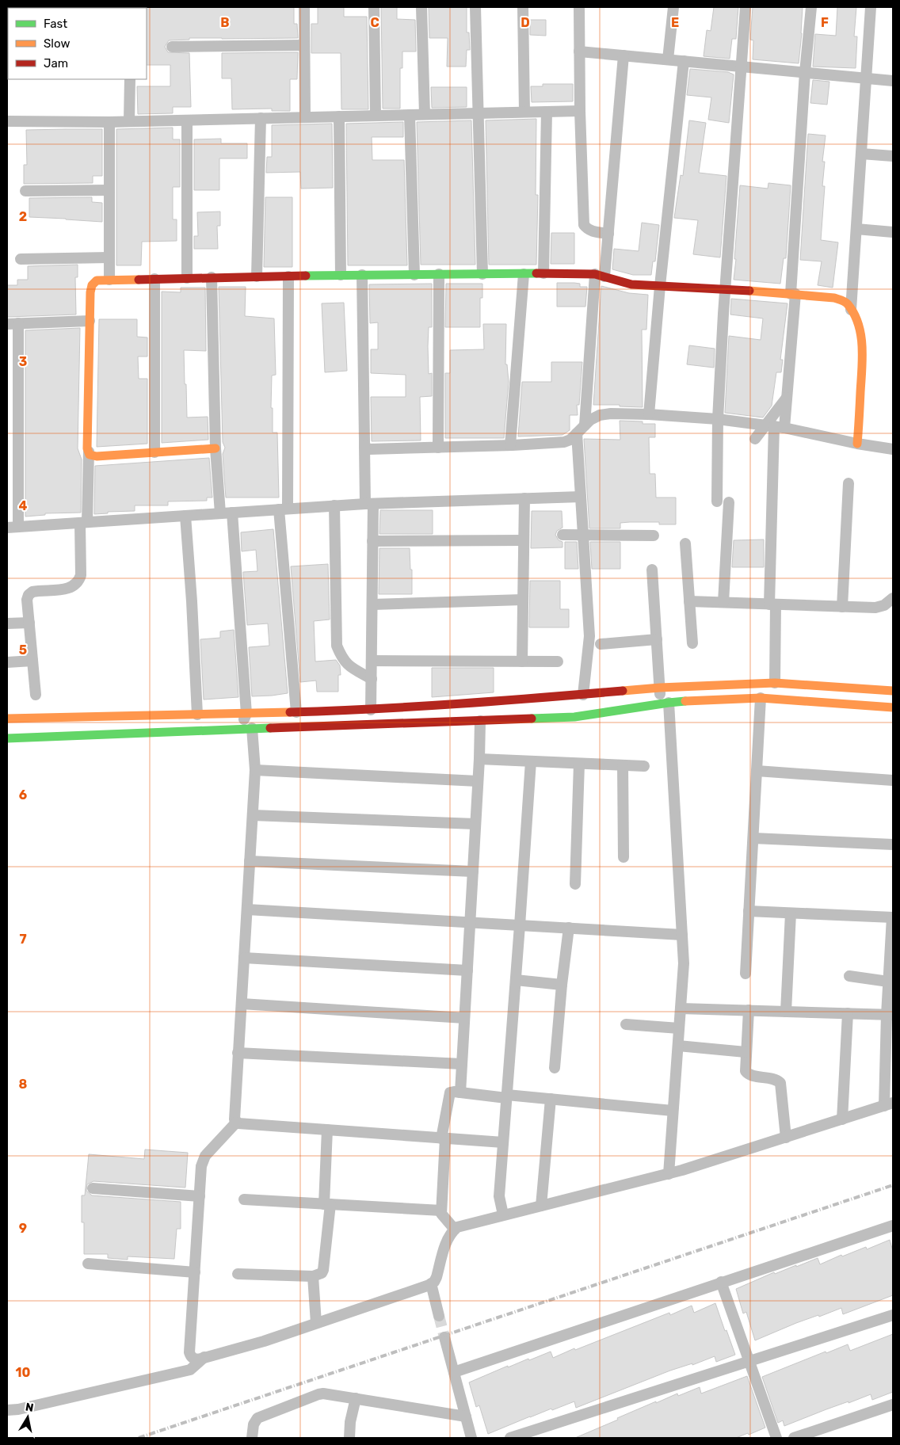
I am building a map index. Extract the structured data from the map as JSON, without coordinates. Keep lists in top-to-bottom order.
{
  "legend": ["Fast", "Slow", "Jam"],
  "north": "top",
  "grid": {
    "columns": [
      "B",
      "C",
      "D",
      "E",
      "F"
    ],
    "rows": [
      "2",
      "3",
      "4",
      "5",
      "6",
      "7",
      "8",
      "9",
      "10"
    ]
  }
}
